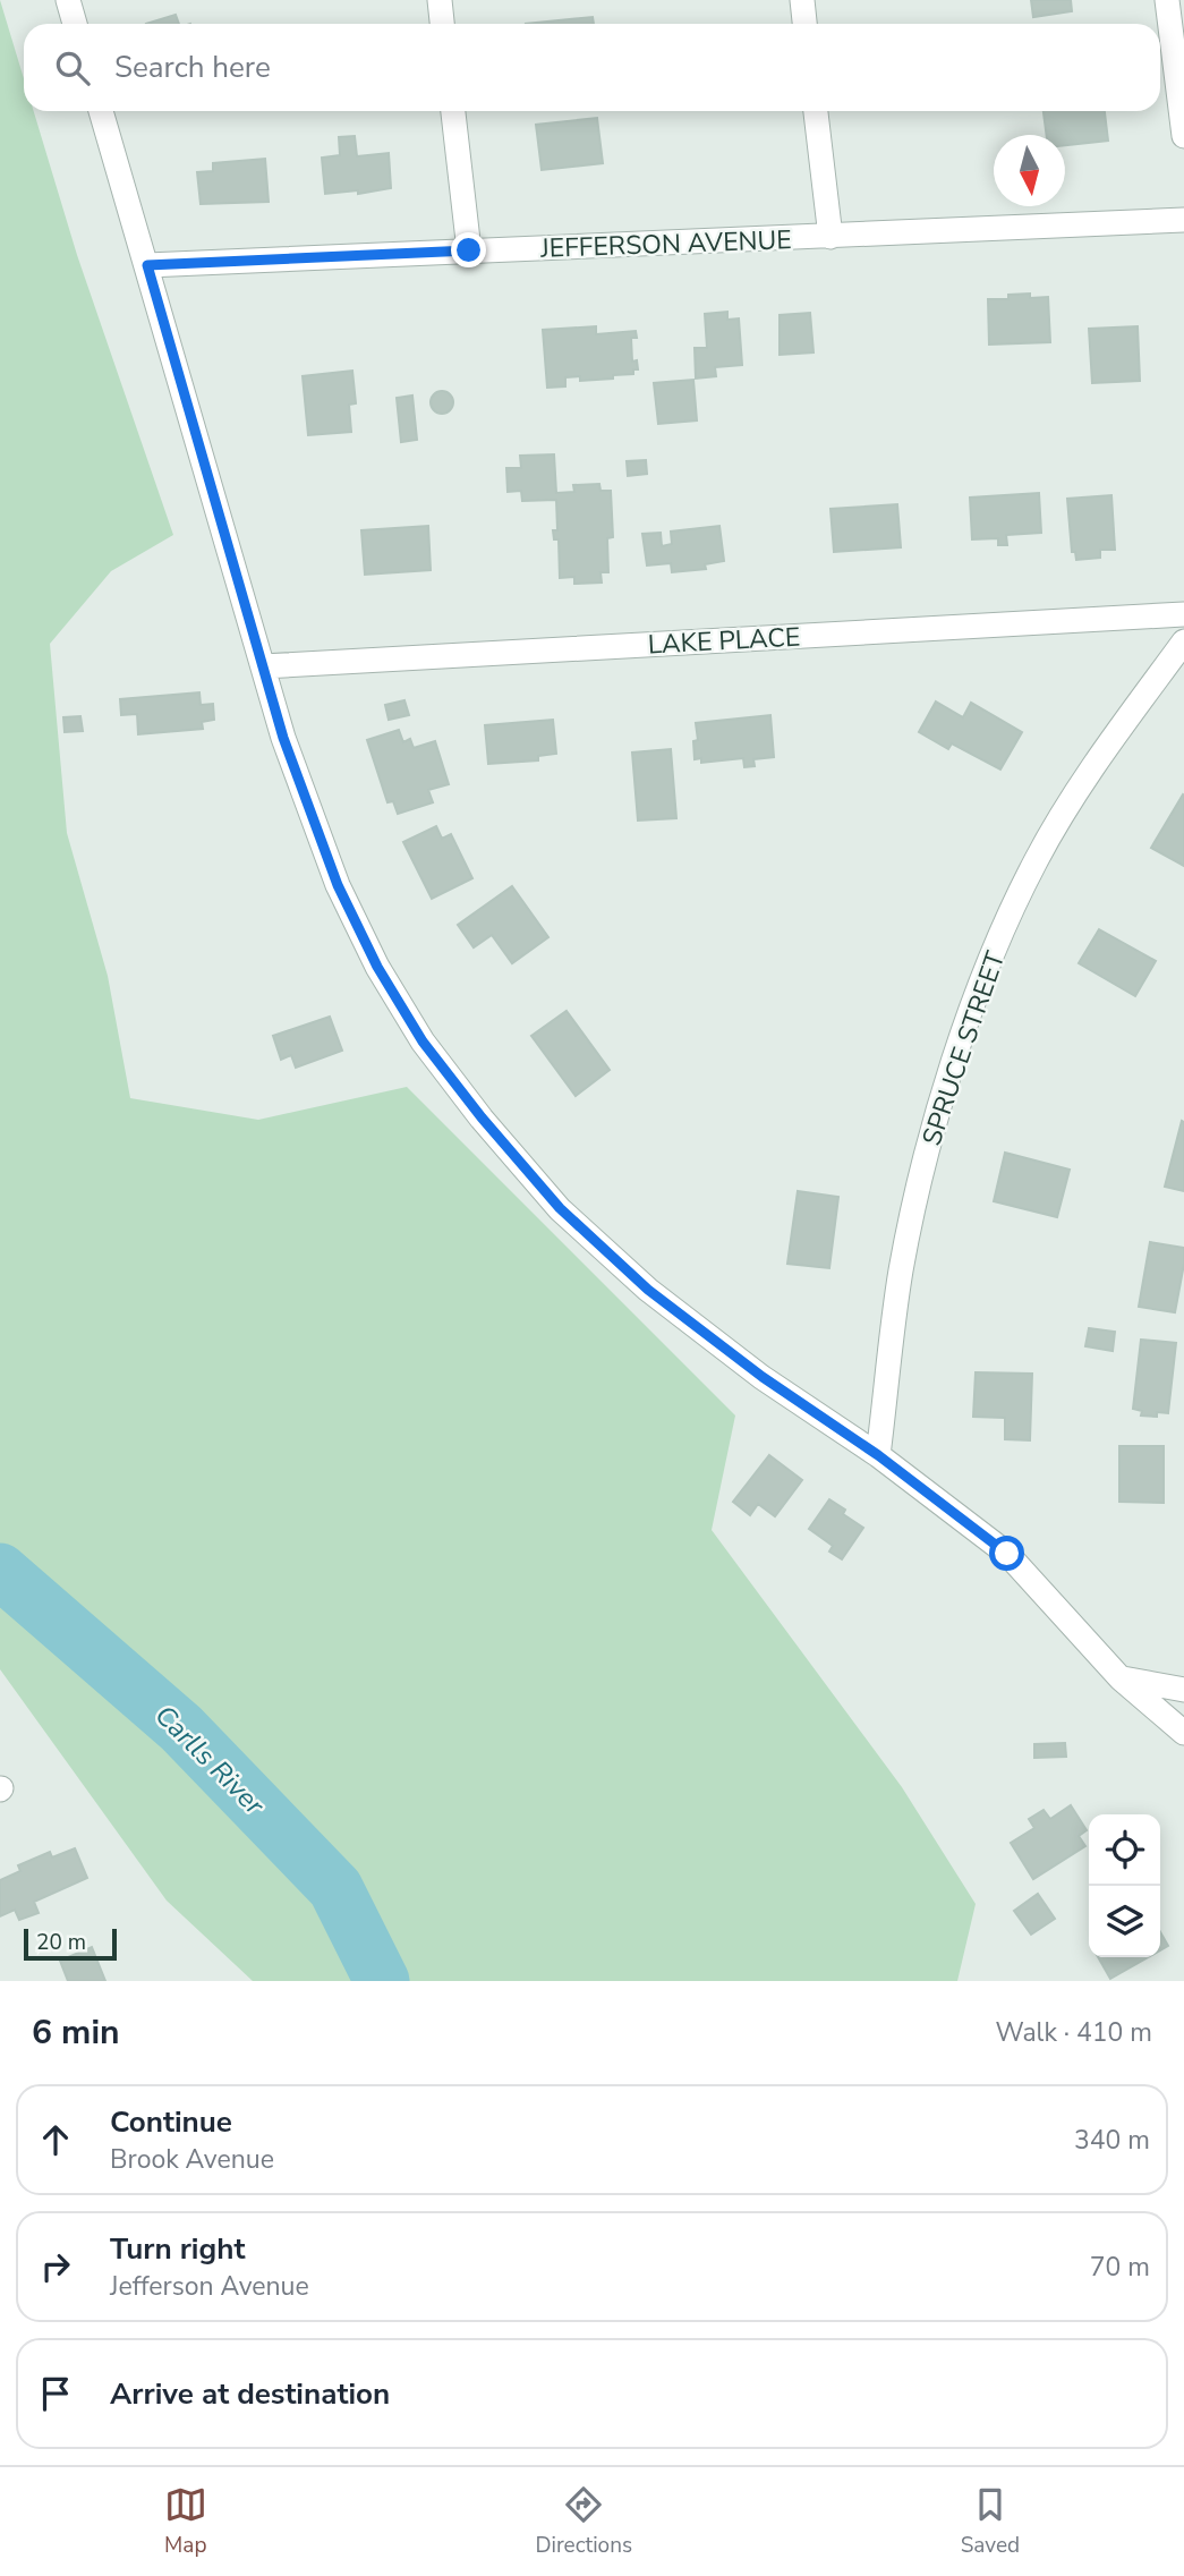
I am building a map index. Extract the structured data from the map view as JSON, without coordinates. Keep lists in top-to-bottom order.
{
  "streets": {
    "street": ["JEFFERSON AVENUE", "LAKE PLACE", "SPRUCE STREET"]
  },
  "water": ["Carlls River"],
  "scale_bar": "20 m",
  "north": "bottom",
  "page": {
    "search": "Search here",
    "scale": "20 m",
    "heading": ["6 min", "Walk · 410 m"],
    "list": [
      ["Continue", "Brook Avenue", "340 m"],
      ["Turn right", "Jefferson Avenue", "70 m"],
      "Arrive at destination"
    ],
    "nav": ["Map", "Directions", "Saved"]
  }
}
